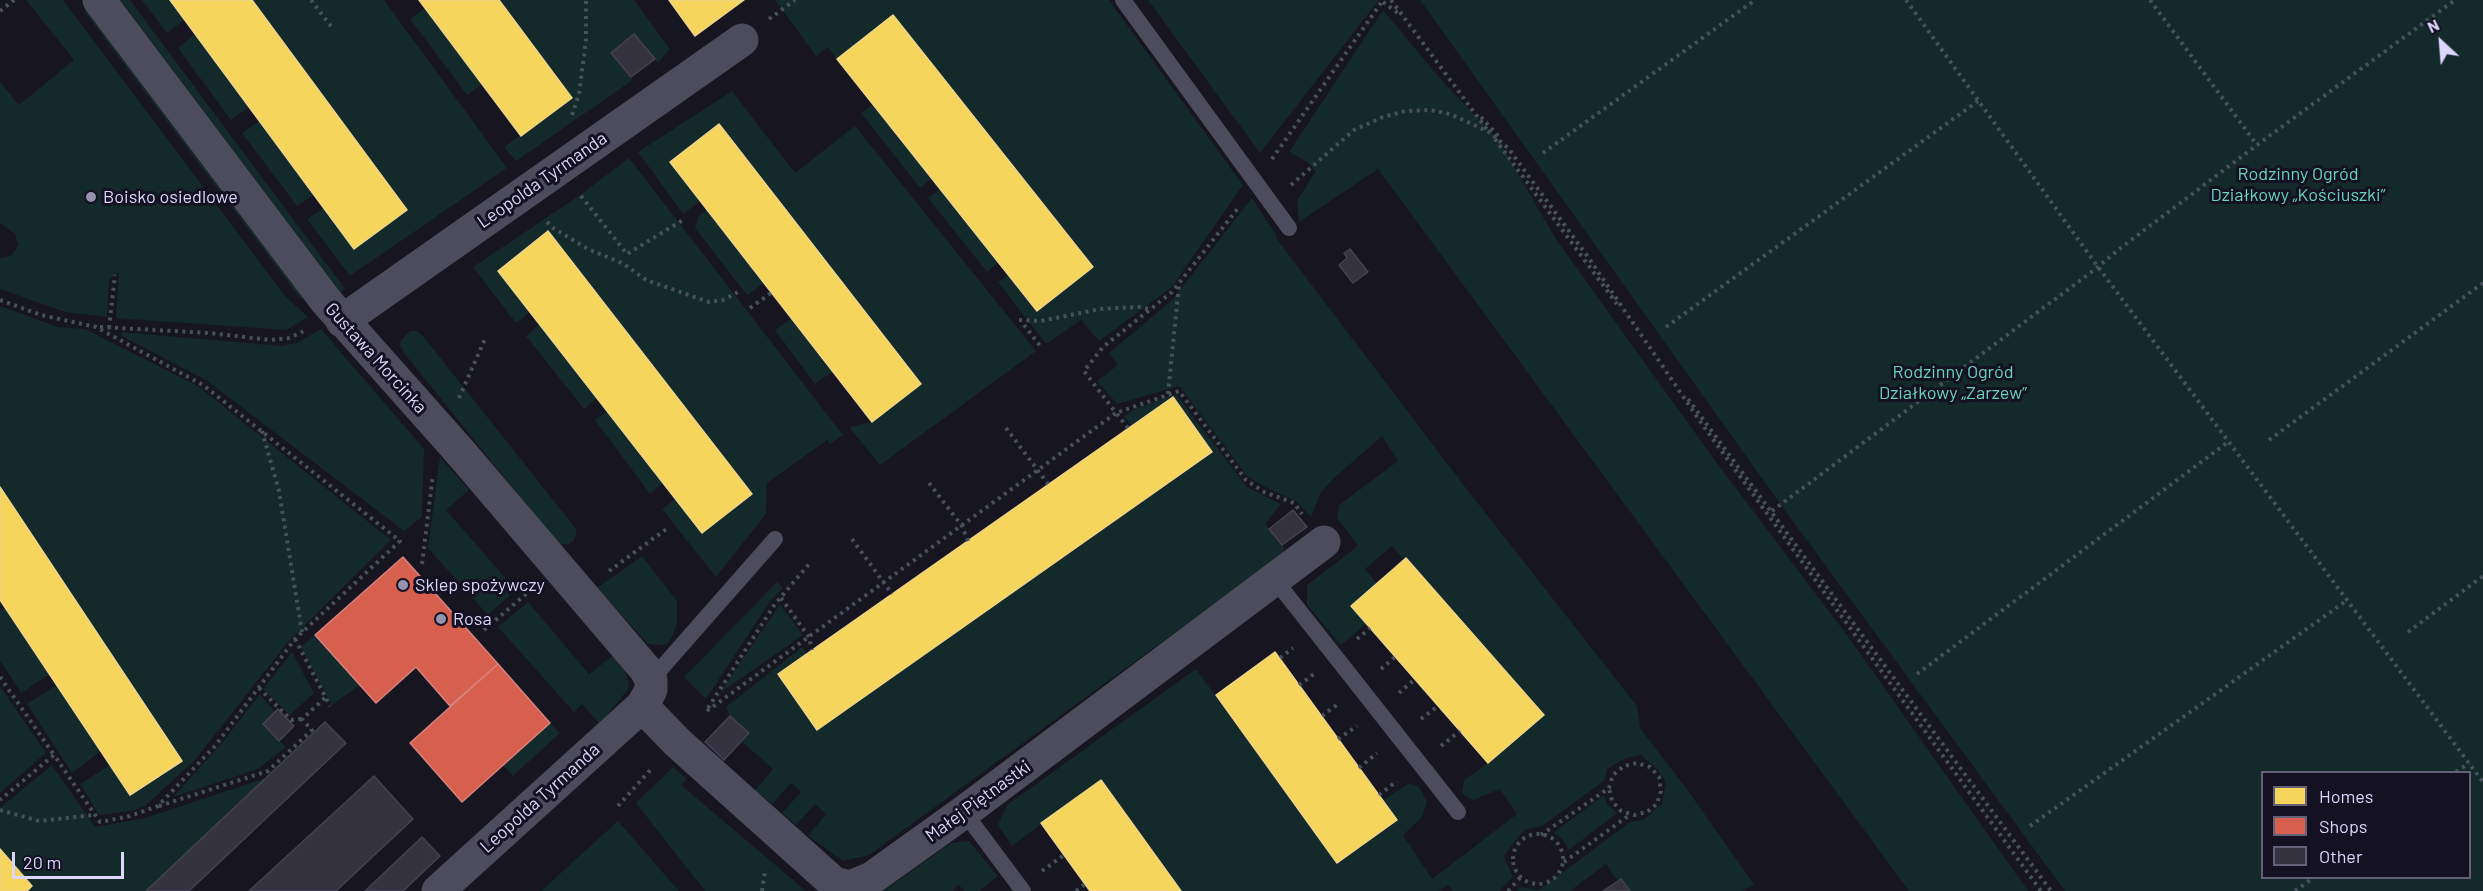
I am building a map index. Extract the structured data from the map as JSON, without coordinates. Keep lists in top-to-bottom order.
{
  "streets": {
    "street": ["Leopolda Tyrmanda", "Gustawa Morcinka", "Małej Piętnastki"]
  },
  "crossings": [
    ["Leopolda Tyrmanda", "Gustawa Morcinka"],
    ["Leopolda Tyrmanda", "Małej Piętnastki"],
    ["Gustawa Morcinka", "Małej Piętnastki"]
  ],
  "parks": ["Rodzinny Ogród Działkowy „Kościuszki”", "Rodzinny Ogród Działkowy „Zarzew”"],
  "places": ["Boisko osiedlowe", "Sklep spożywczy", "Rosa"],
  "legend": ["Homes", "Shops", "Other"],
  "scale_bar": "20 m",
  "north": "top left"
}
